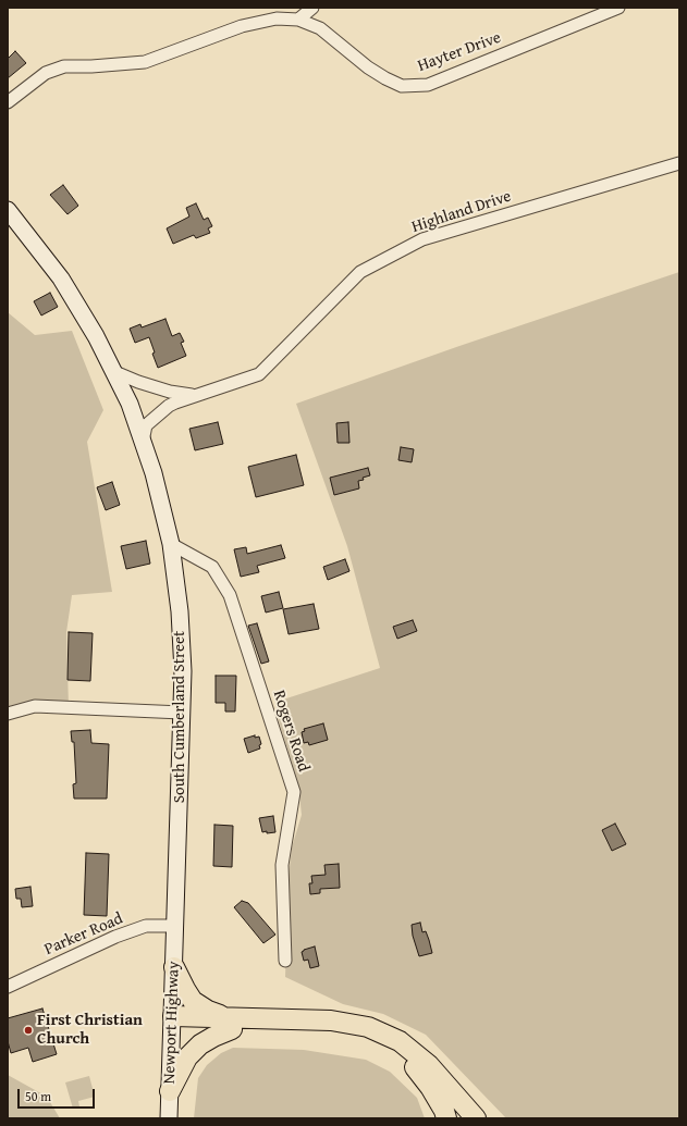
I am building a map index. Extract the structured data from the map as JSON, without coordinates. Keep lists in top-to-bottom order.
{
  "streets": {
    "main road": ["South Cumberland Street", "Newport Highway"],
    "street": [
      "Hayter Drive",
      "Highland Drive",
      "Rogers Road",
      "Parker Road"
    ]
  },
  "crossings": [
    ["Highland Drive", "South Cumberland Street"],
    ["South Cumberland Street", "Rogers Road"],
    ["South Cumberland Street", "Parker Road"],
    ["South Cumberland Street", "Newport Highway"],
    ["Parker Road", "Newport Highway"]
  ],
  "places": ["First Christian Church"],
  "scale_bar": "50 m"
}
